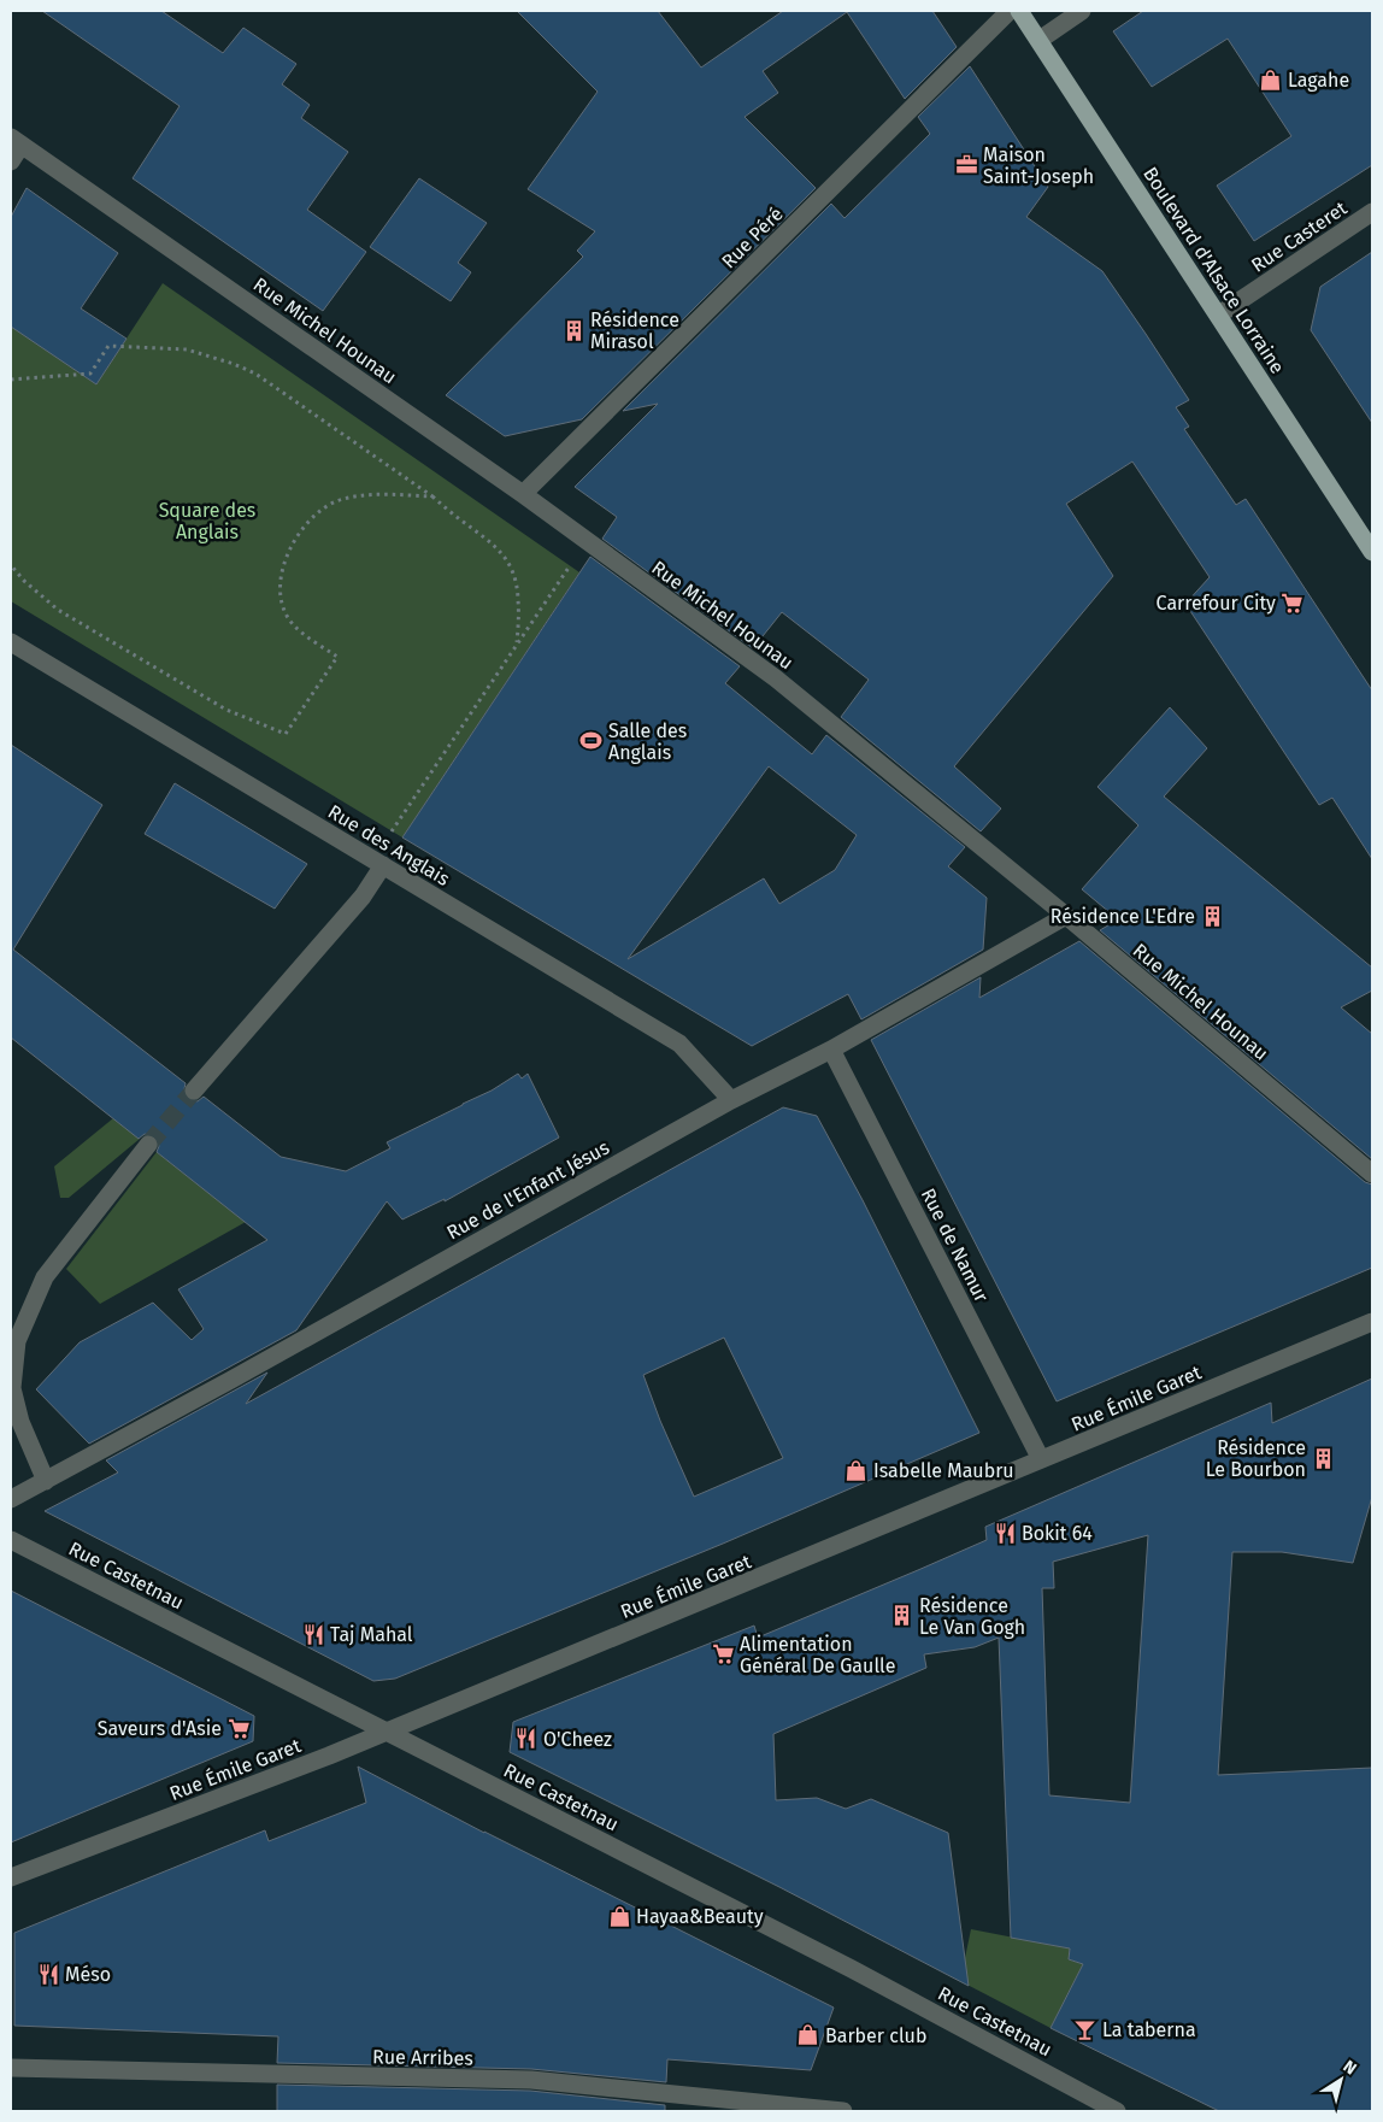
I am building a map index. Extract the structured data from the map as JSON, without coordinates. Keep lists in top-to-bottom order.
{
  "streets": {
    "main road": ["Boulevard d'Alsace Lorraine"],
    "street": [
      "Rue Casteret",
      "Rue Péré",
      "Rue Michel Hounau",
      "Rue des Anglais",
      "Rue de l'Enfant Jésus",
      "Rue de Namur",
      "Rue Émile Garet",
      "Rue Castetnau",
      "Rue Arribes"
    ]
  },
  "crossings": [
    ["Rue Casteret", "Boulevard d'Alsace Lorraine"],
    ["Rue Péré", "Rue Michel Hounau"],
    ["Rue Michel Hounau", "Rue de l'Enfant Jésus"],
    ["Rue des Anglais", "Rue de l'Enfant Jésus"],
    ["Rue de l'Enfant Jésus", "Rue de Namur"],
    ["Rue de Namur", "Rue Émile Garet"],
    ["Rue Émile Garet", "Rue Castetnau"]
  ],
  "parks": ["Square des Anglais"],
  "places": {
    "shop": [
      "Lagahe",
      "Isabelle Maubru",
      "Hayaa&Beauty",
      "Barber club"
    ],
    "office": ["Maison Saint-Joseph"],
    "building": [
      "Résidence Mirasol",
      "Résidence L'Edre",
      "Résidence Le Bourbon",
      "Résidence Le Van Gogh"
    ],
    "supermarket": ["Carrefour City", "Alimentation Général De Gaulle", "Saveurs d'Asie"],
    "sports": ["Salle des Anglais"],
    "restaurant": [
      "Bokit 64",
      "Taj Mahal",
      "O'Cheez",
      "Méso"
    ],
    "bar": ["La taberna"]
  },
  "north": "top right"
}
